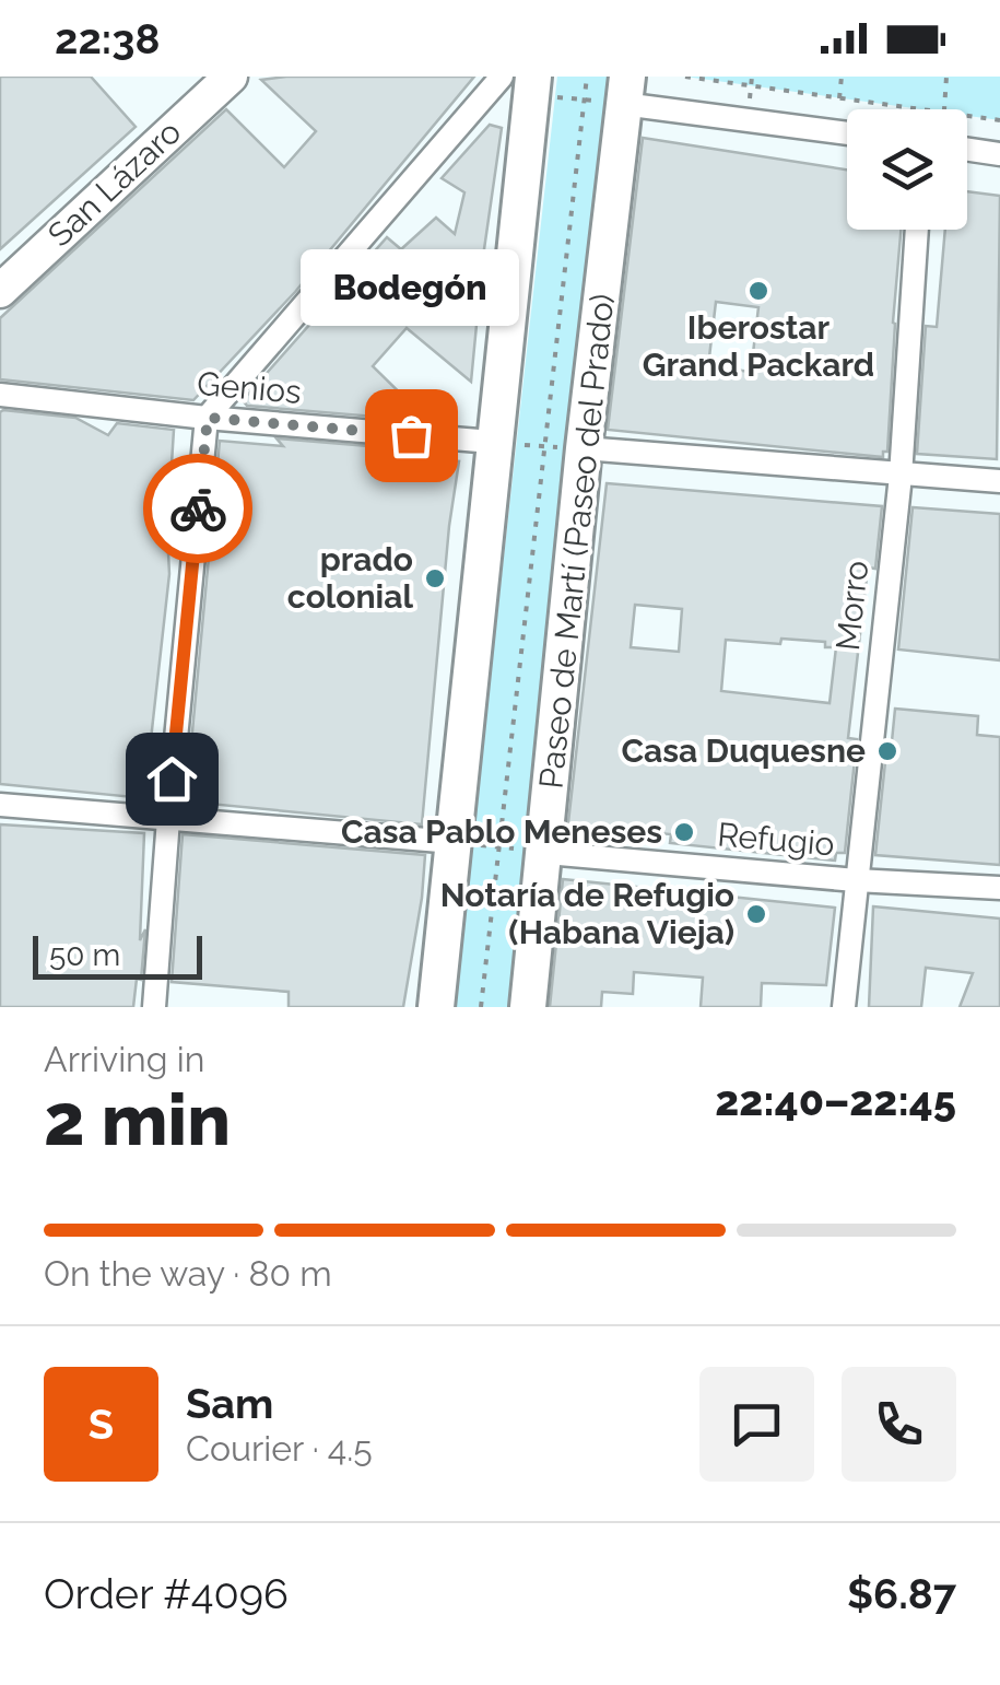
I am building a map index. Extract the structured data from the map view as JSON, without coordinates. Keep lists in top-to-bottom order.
{
  "streets": {
    "main road": ["San Lázaro", "Paseo de Martí (Paseo del Prado)"],
    "street": ["Genios", "Morro", "Refugio"]
  },
  "crossings": [
    ["Paseo de Martí (Paseo del Prado)", "Refugio"],
    ["Morro", "Refugio"]
  ],
  "places": [
    "Iberostar Grand Packard",
    "Bodegón",
    "prado colonial",
    "Casa Duquesne",
    "Casa Pablo Meneses",
    "Notaría de Refugio (Habana Vieja)"
  ],
  "scale_bar": "50 m",
  "page": {
    "status": "22:38",
    "bubble": "Bodegón",
    "scale": "50 m",
    "heading": ["2 min", "Arriving in", "22:40–22:45"],
    "panel": [
      "Sam",
      "Courier · 4.5",
      "Order #4096",
      "$6.87"
    ],
    "bar": "On the way · 80 m",
    "round": "S"
  }
}
